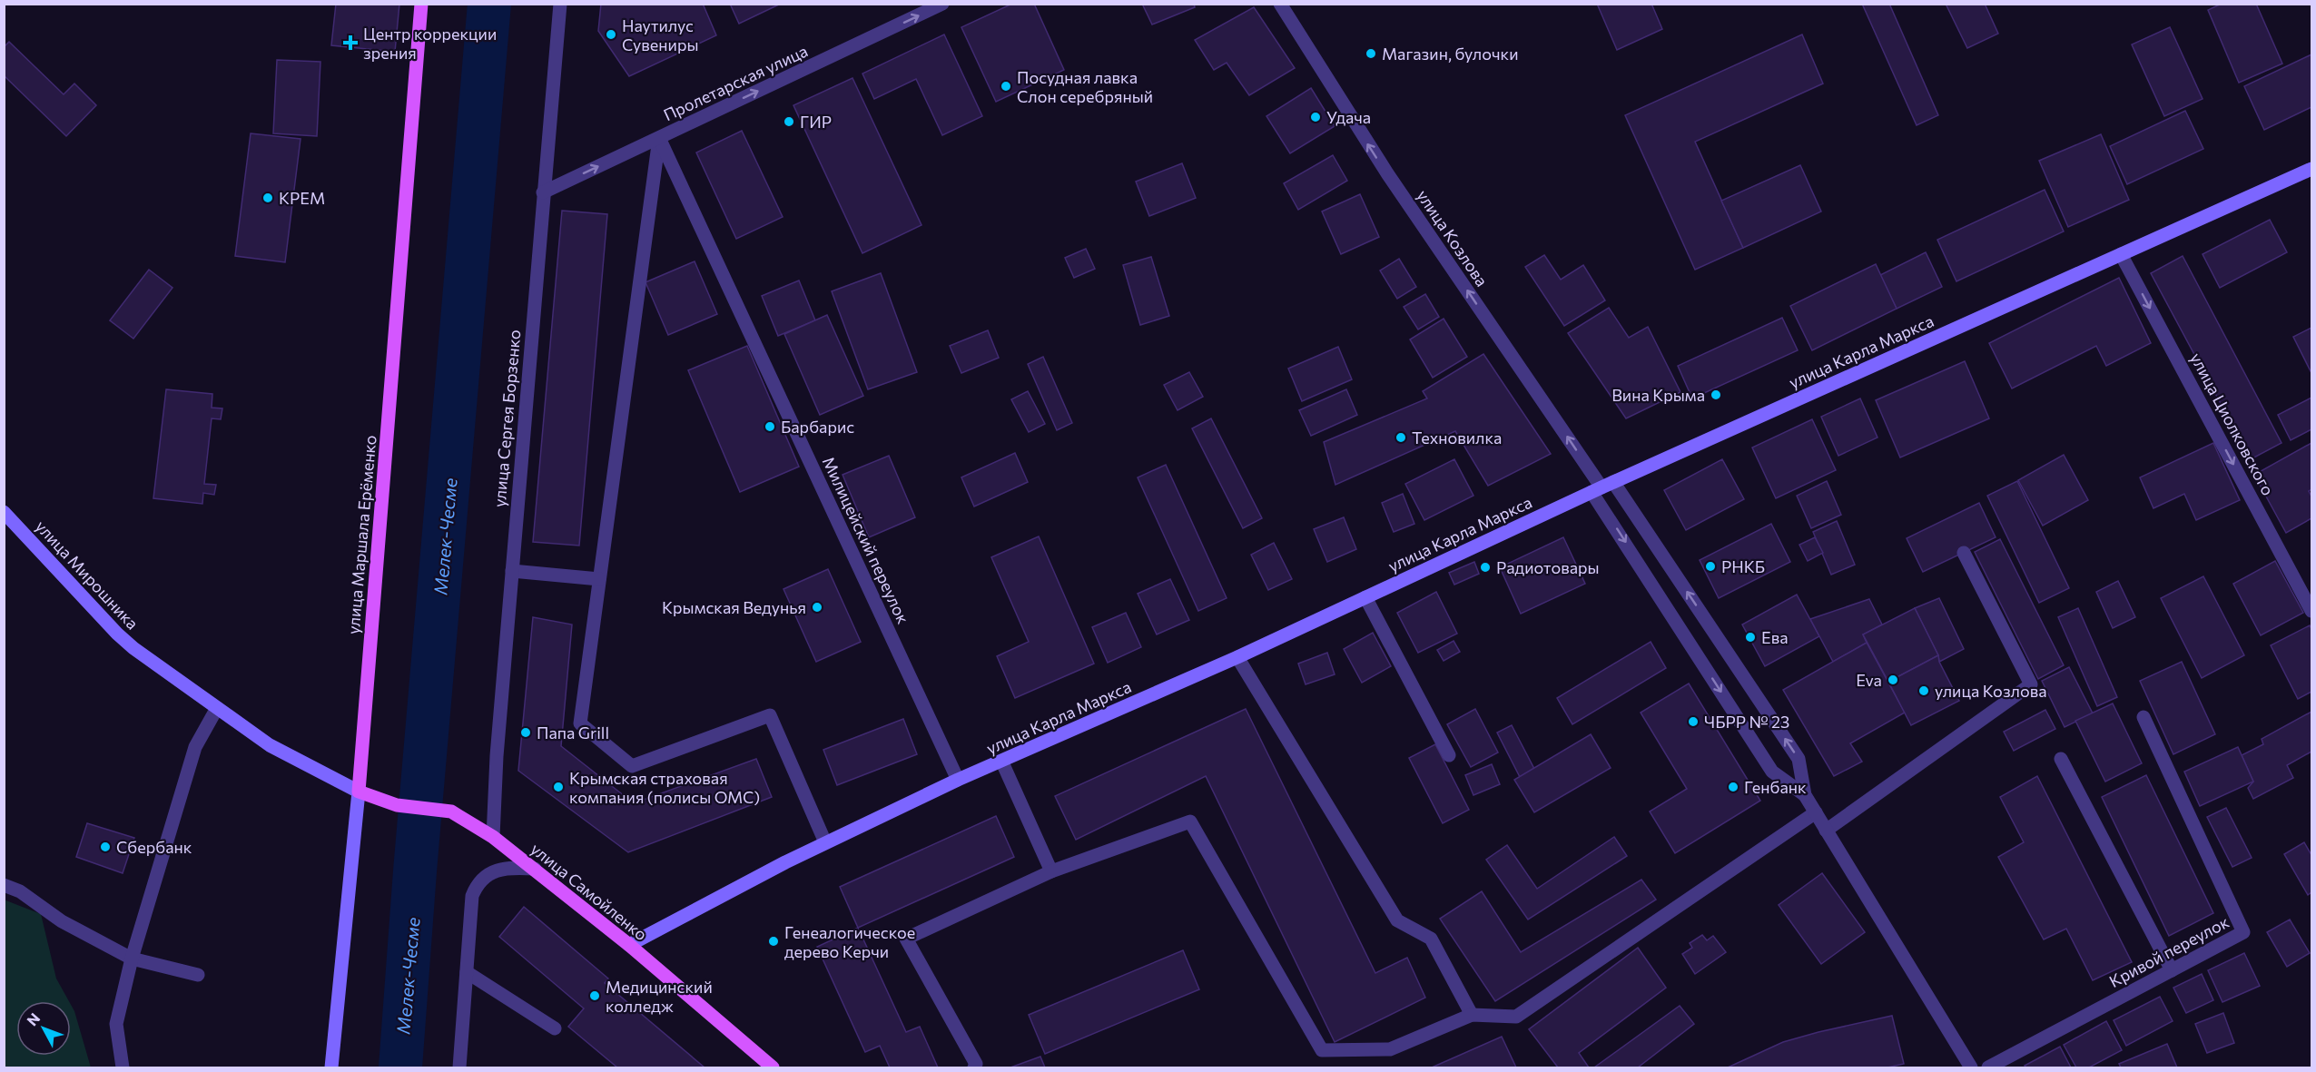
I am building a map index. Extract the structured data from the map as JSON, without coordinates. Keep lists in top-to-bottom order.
{
  "streets": {
    "main road": [
      "улица Карла Маркса",
      "улица Маршала Ерёменко",
      "улица Мирошника",
      "улица Самойленко"
    ],
    "street": [
      "Пролетарская улица",
      "улица Козлова",
      "улица Сергея Борзенко",
      "улица Циолковского",
      "Милицейский переулок",
      "Кривой переулок"
    ]
  },
  "crossings": [
    ["Пролетарская улица", "улица Сергея Борзенко"],
    ["Пролетарская улица", "Милицейский переулок"],
    ["улица Козлова", "улица Карла Маркса"],
    ["улица Карла Маркса", "улица Циолковского"],
    ["улица Карла Маркса", "Милицейский переулок"],
    ["улица Карла Маркса", "улица Самойленко"],
    ["улица Сергея Борзенко", "улица Самойленко"],
    ["улица Маршала Ерёменко", "улица Мирошника"],
    ["улица Маршала Ерёменко", "улица Самойленко"],
    ["улица Мирошника", "улица Самойленко"]
  ],
  "one_way": ["Пролетарская улица", "улица Циолковского"],
  "water": ["Мелек-Чесме"],
  "places": {
    "other": [
      "Наутилус Сувениры",
      "Магазин, булочки",
      "Посудная лавка Слон серебряный",
      "Удача",
      "ГИР",
      "КРЕМ",
      "Вина Крыма",
      "Барбарис",
      "Техновилка",
      "РНКБ",
      "Радиотовары",
      "Крымская Ведунья",
      "Ева",
      "Eva",
      "улица Козлова",
      "ЧБРР № 23",
      "Папа Grill",
      "Крымская страховая компания (полисы ОМС)",
      "Генбанк",
      "Сбербанк",
      "Генеалогическое дерево Керчи",
      "Медицинский колледж"
    ],
    "health": ["Центр коррекции зрения"]
  },
  "north": "top left"
}
